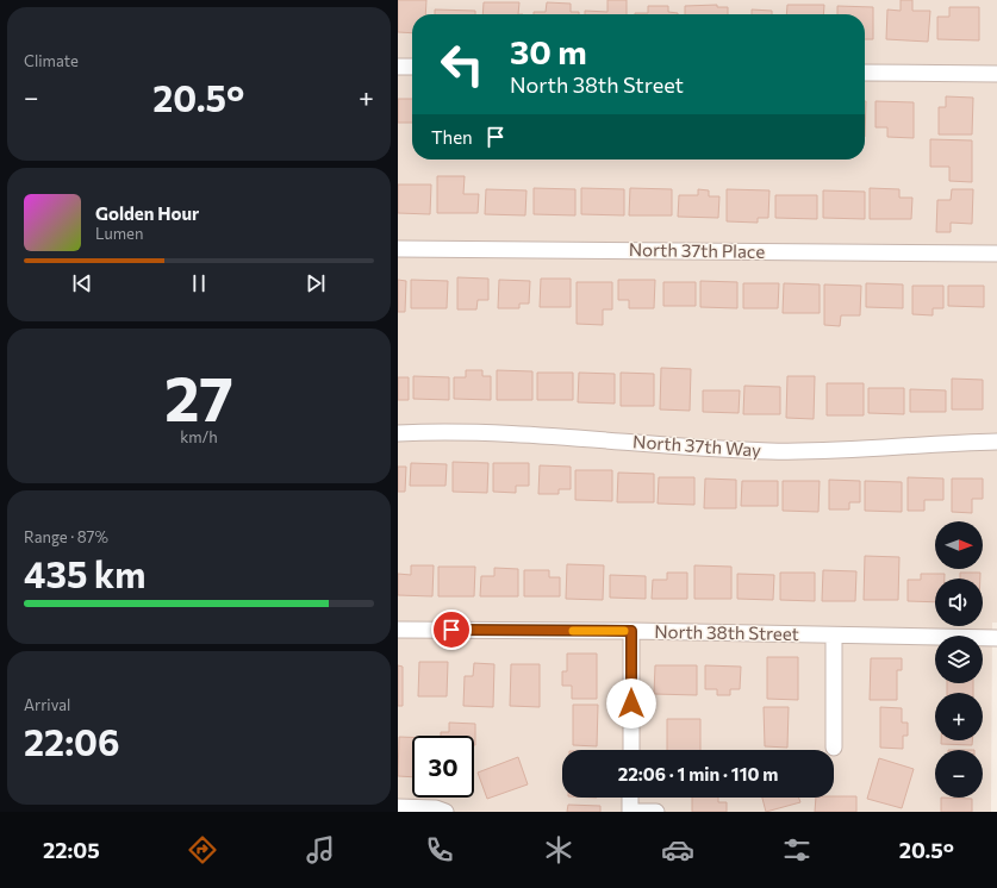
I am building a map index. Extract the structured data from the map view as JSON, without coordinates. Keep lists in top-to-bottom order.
{
  "streets": {
    "street": ["North 37th Place", "North 37th Way", "North 38th Street"]
  },
  "north": "right",
  "page": {
    "tile": [
      "Climate",
      ["27", "km/h"],
      ["Range · 87%", "435 km"],
      ["Arrival", "22:06"]
    ],
    "turn": ["30 m", "North 38th Street"],
    "heat": ["−", "20.5°", "+"],
    "then": "Then",
    "song": ["Golden Hour", "Lumen"],
    "map_buttons": ["+", "−"],
    "limit": "30",
    "trip": "22:06 · 1 min · 110 m",
    "tabs": ["22:05", "20.5°"]
  }
}
